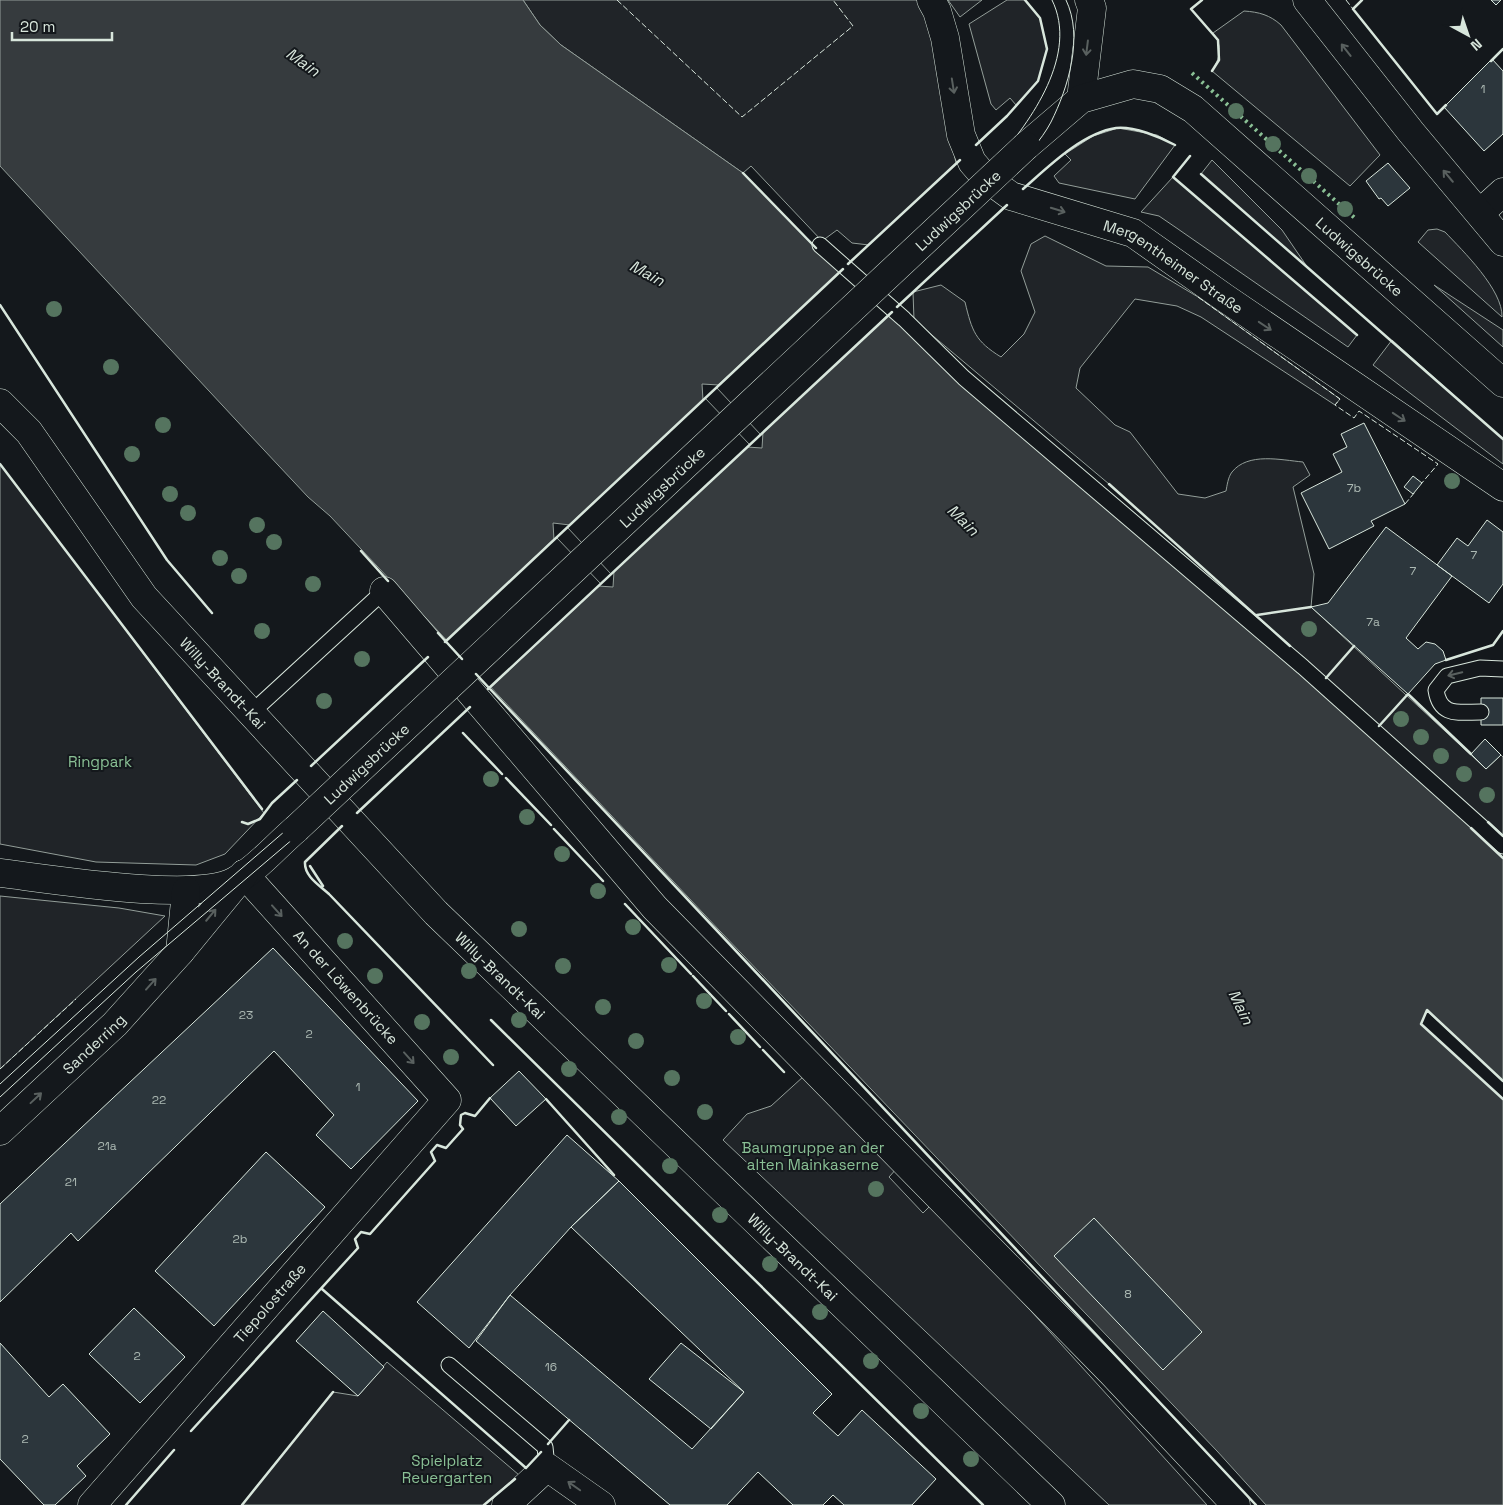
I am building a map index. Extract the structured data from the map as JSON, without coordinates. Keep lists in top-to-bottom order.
{
  "streets": {
    "street": [
      "Ludwigsbrücke",
      "Mergentheimer Straße",
      "Willy-Brandt-Kai",
      "An der Löwenbrücke",
      "Sanderring",
      "Tiepolostraße"
    ]
  },
  "crossings": [
    ["Ludwigsbrücke", "An der Löwenbrücke"],
    ["Ludwigsbrücke", "Sanderring"],
    ["An der Löwenbrücke", "Sanderring"],
    ["An der Löwenbrücke", "Tiepolostraße"]
  ],
  "one_way": ["Mergentheimer Straße", "An der Löwenbrücke", "Sanderring"],
  "water": ["Main"],
  "parks": ["Ringpark", "Baumgruppe an der alten Mainkaserne", "Spielplatz Reuergarten"],
  "house_numbers": [
    "1",
    "7b",
    "7",
    "7",
    "7a",
    "23",
    "2",
    "1",
    "22",
    "21a",
    "21",
    "2b",
    "8",
    "2",
    "16",
    "2"
  ],
  "scale_bar": "20 m",
  "north": "bottom right"
}
